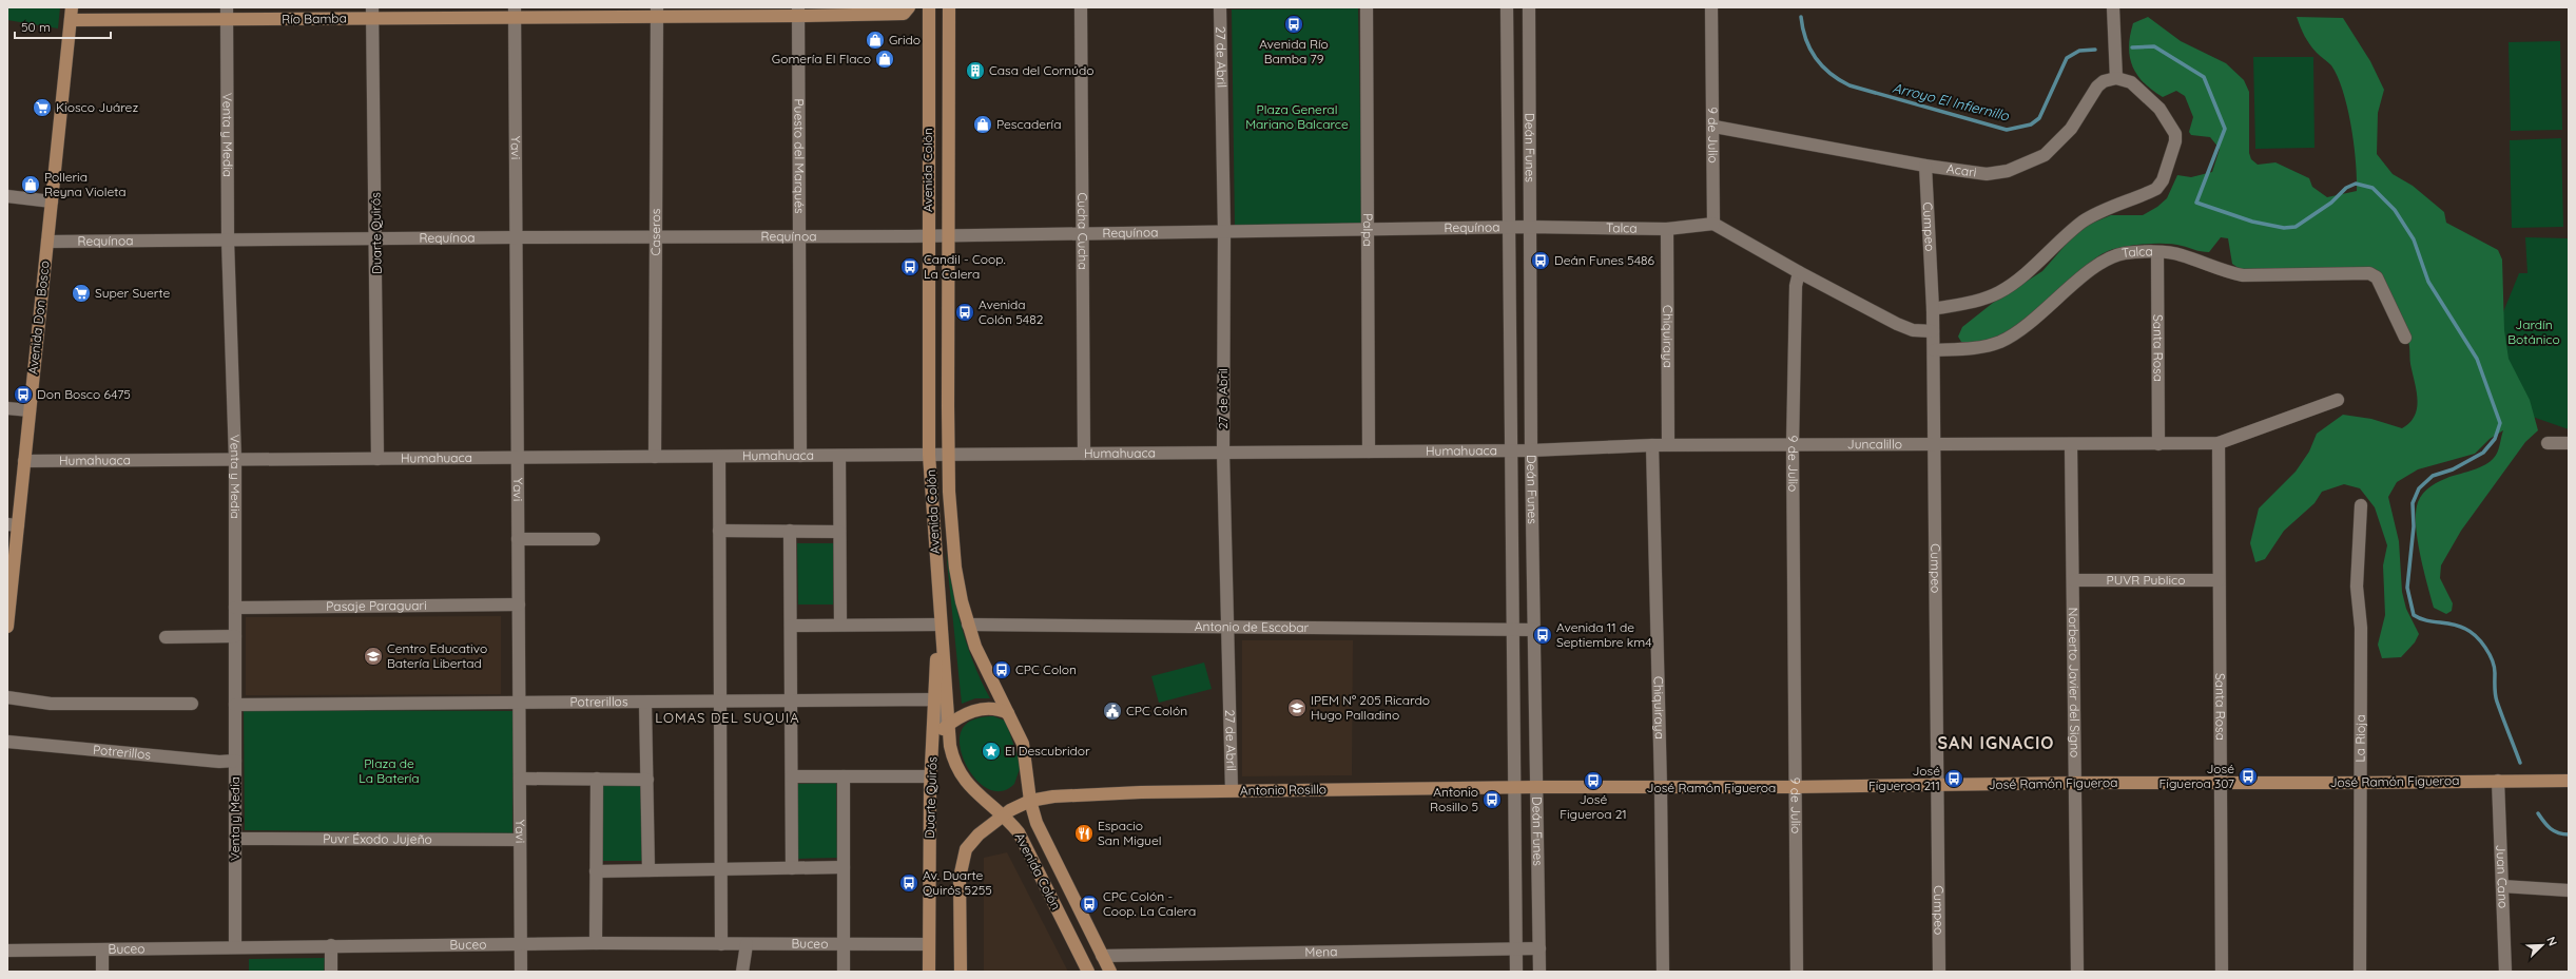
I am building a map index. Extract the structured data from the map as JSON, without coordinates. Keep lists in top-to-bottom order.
{
  "streets": {
    "main road": [
      "Río Bamba",
      "Avenida Colón",
      "Duarte Quirós",
      "Avenida Don Bosco",
      "José Ramón Figueroa",
      "Antonio Rosillo"
    ],
    "street": [
      "27 de Abril",
      "Venta y Media",
      "9 de Julio",
      "Yavi",
      "Deán Funes",
      "Puesto del Marqués",
      "Acari",
      "Cumpeo",
      "Talca",
      "Requínoa",
      "Cucha Cucha",
      "Palpa",
      "Caseros",
      "Chiquiraya",
      "Santa Rosa",
      "Juncalillo",
      "Humahuaca",
      "PUVR Publico",
      "Pasaje Paraguari",
      "Antonio de Escobar",
      "Norberto Javier del Signo",
      "Potrerillos",
      "La Rioja",
      "Puvr Éxodo Jujeño",
      "Juan Cano",
      "Buceo",
      "Mena"
    ]
  },
  "crossings": [
    ["Río Bamba", "Venta y Media"],
    ["Río Bamba", "Yavi"],
    ["Río Bamba", "Puesto del Marqués"],
    ["Río Bamba", "Caseros"],
    ["Río Bamba", "Duarte Quirós"],
    ["Río Bamba", "Avenida Don Bosco"],
    ["27 de Abril", "Requínoa"],
    ["27 de Abril", "Humahuaca"],
    ["27 de Abril", "Antonio de Escobar"],
    ["27 de Abril", "Antonio Rosillo"],
    ["Venta y Media", "Requínoa"],
    ["Venta y Media", "Humahuaca"],
    ["Venta y Media", "Pasaje Paraguari"],
    ["Venta y Media", "Potrerillos"],
    ["Venta y Media", "Puvr Éxodo Jujeño"],
    ["Venta y Media", "Buceo"],
    ["9 de Julio", "Acari"],
    ["9 de Julio", "Talca"],
    ["9 de Julio", "Juncalillo"],
    ["9 de Julio", "José Ramón Figueroa"],
    ["Yavi", "Requínoa"],
    ["Yavi", "Humahuaca"],
    ["Yavi", "Pasaje Paraguari"],
    ["Yavi", "Potrerillos"],
    ["Yavi", "Puvr Éxodo Jujeño"],
    ["Yavi", "Buceo"],
    ["Deán Funes", "Talca"],
    ["Deán Funes", "Requínoa"],
    ["Deán Funes", "Juncalillo"],
    ["Deán Funes", "Humahuaca"],
    ["Deán Funes", "Antonio de Escobar"],
    ["Deán Funes", "José Ramón Figueroa"],
    ["Deán Funes", "Antonio Rosillo"],
    ["Deán Funes", "Mena"],
    ["Puesto del Marqués", "Requínoa"],
    ["Puesto del Marqués", "Humahuaca"],
    ["Avenida Colón", "Requínoa"],
    ["Avenida Colón", "Duarte Quirós"],
    ["Avenida Colón", "Humahuaca"],
    ["Avenida Colón", "Antonio de Escobar"],
    ["Avenida Colón", "Antonio Rosillo"],
    ["Avenida Colón", "Mena"],
    ["Acari", "Cumpeo"],
    ["Cumpeo", "Talca"],
    ["Cumpeo", "Juncalillo"],
    ["Cumpeo", "José Ramón Figueroa"],
    ["Talca", "Requínoa"],
    ["Talca", "Chiquiraya"],
    ["Talca", "Santa Rosa"],
    ["Requínoa", "Cucha Cucha"],
    ["Requínoa", "Palpa"],
    ["Requínoa", "Caseros"],
    ["Requínoa", "Duarte Quirós"],
    ["Requínoa", "Avenida Don Bosco"],
    ["Cucha Cucha", "Humahuaca"],
    ["Palpa", "Humahuaca"],
    ["Caseros", "Humahuaca"],
    ["Duarte Quirós", "Humahuaca"],
    ["Duarte Quirós", "Potrerillos"],
    ["Duarte Quirós", "Buceo"],
    ["Avenida Don Bosco", "Humahuaca"],
    ["Chiquiraya", "Juncalillo"],
    ["Chiquiraya", "José Ramón Figueroa"],
    ["Santa Rosa", "Juncalillo"],
    ["Santa Rosa", "PUVR Publico"],
    ["Santa Rosa", "José Ramón Figueroa"],
    ["Juncalillo", "Humahuaca"],
    ["Juncalillo", "Norberto Javier del Signo"],
    ["PUVR Publico", "Norberto Javier del Signo"],
    ["Norberto Javier del Signo", "José Ramón Figueroa"],
    ["La Rioja", "José Ramón Figueroa"],
    ["José Ramón Figueroa", "Antonio Rosillo"],
    ["José Ramón Figueroa", "Juan Cano"]
  ],
  "districts": ["LOMAS DEL SUQUIA", "SAN IGNACIO"],
  "water": ["Arroyo El Infiernillo"],
  "parks": ["Plaza General Mariano Balcarce", "Jardín Botánico", "Plaza de La Batería"],
  "places": {
    "bus stop": [
      "Avenida Río Bamba 79",
      "Deán Funes 5486",
      "Candil - Coop. La Calera",
      "Avenida Colón 5482",
      "Don Bosco 6475",
      "Avenida 11 de Septiembre km4",
      "CPC Colon",
      "José Figueroa 307",
      "José Figueroa 211",
      "José Figueroa 21",
      "Antonio Rosillo 5",
      "Av. Duarte Quirós 5255",
      "CPC Colón - Coop. La Calera"
    ],
    "shop": [
      "Grido",
      "Gomería El Flaco",
      "Pescadería",
      "Polleria Reyna Violeta"
    ],
    "building": ["Casa del Cornúdo"],
    "supermarket": ["Kiosco Juárez", "Super Suerte"],
    "school or university": ["Centro Educativo Batería Libertad", "IPEM Nº 205 Ricardo Hugo Palladino"],
    "public building": ["CPC Colón"],
    "place": ["El Descubridor"],
    "restaurant": ["Espacio San Miguel"]
  },
  "scale_bar": "50 m",
  "north": "top right"
}
